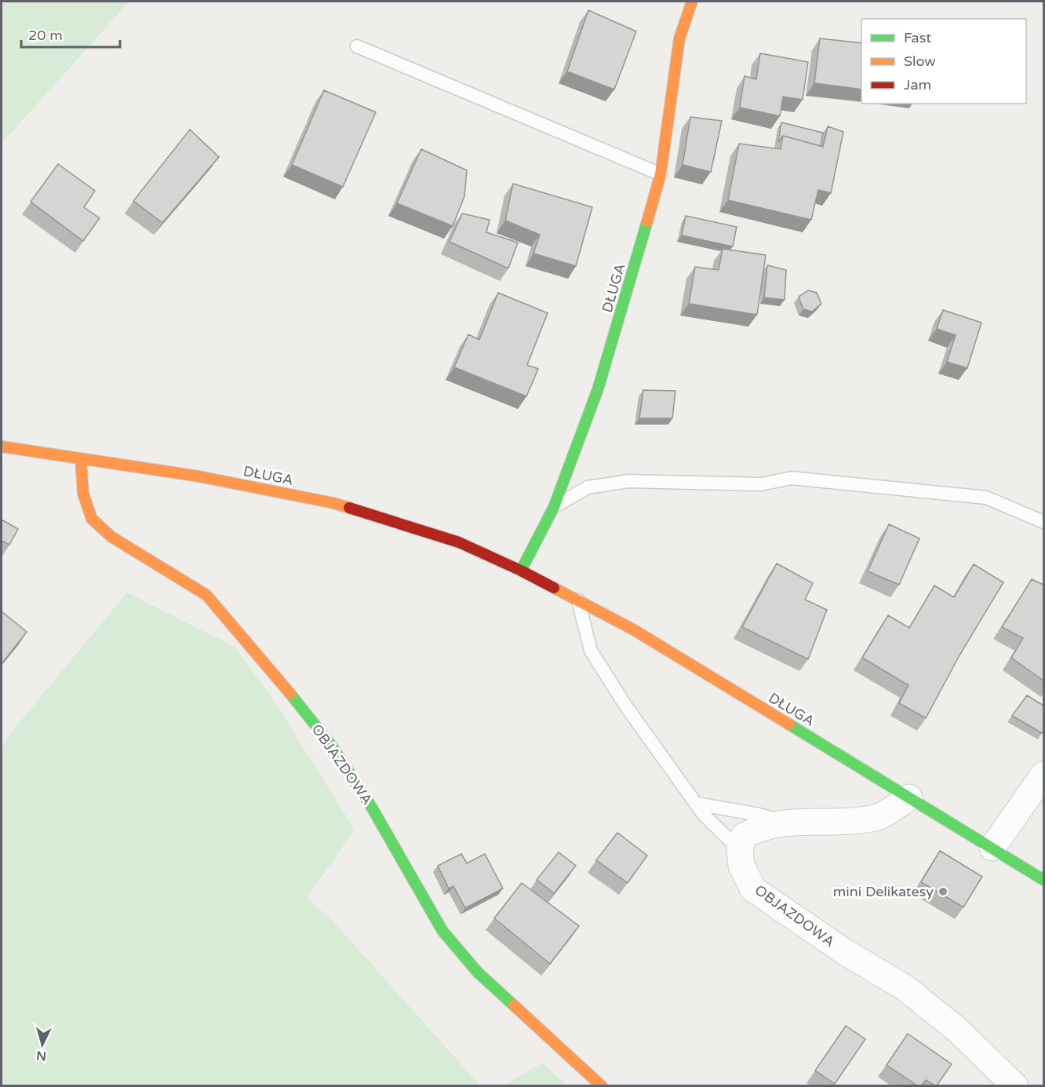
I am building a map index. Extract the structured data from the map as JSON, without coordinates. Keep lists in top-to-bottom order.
{
  "streets": {
    "street": ["DŁUGA", "OBJAZDOWA"]
  },
  "crossings": [
    ["DŁUGA", "OBJAZDOWA"]
  ],
  "places": ["mini Delikatesy"],
  "legend": ["Fast", "Slow", "Jam"],
  "scale_bar": "20 m",
  "north": "bottom"
}
